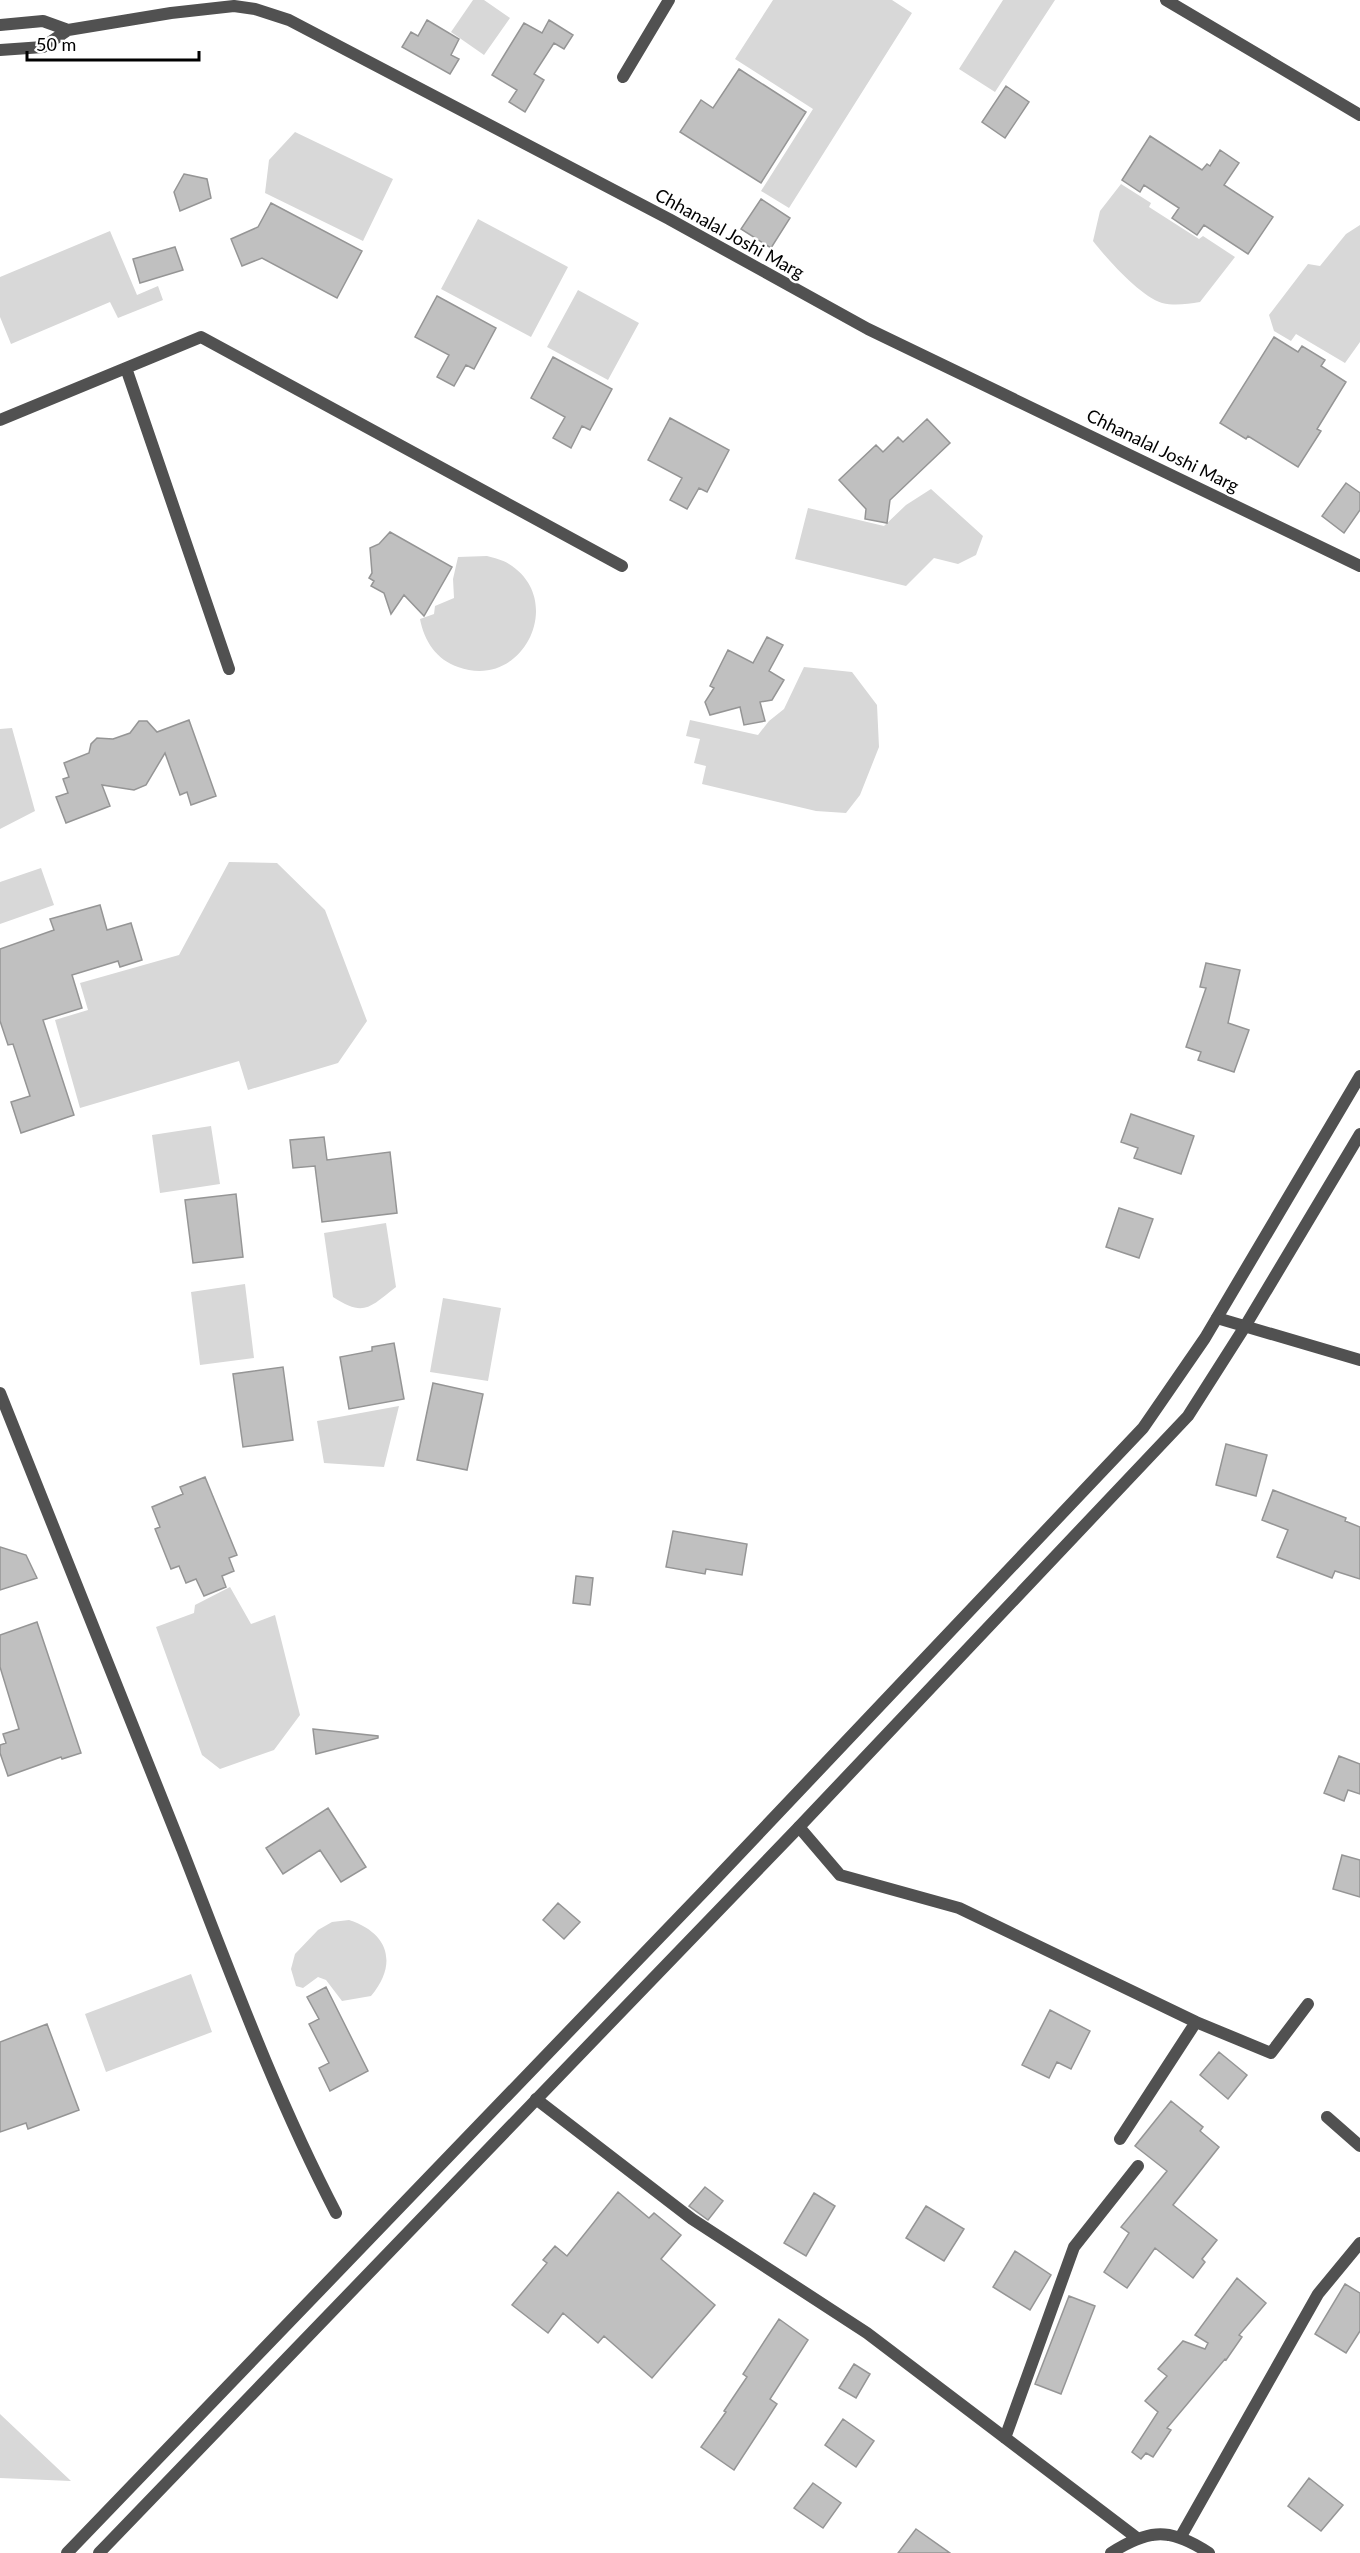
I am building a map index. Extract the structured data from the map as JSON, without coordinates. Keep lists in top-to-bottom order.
{
  "streets": {
    "street": ["Chhanalal Joshi Marg"]
  },
  "scale_bar": "50 m"
}
